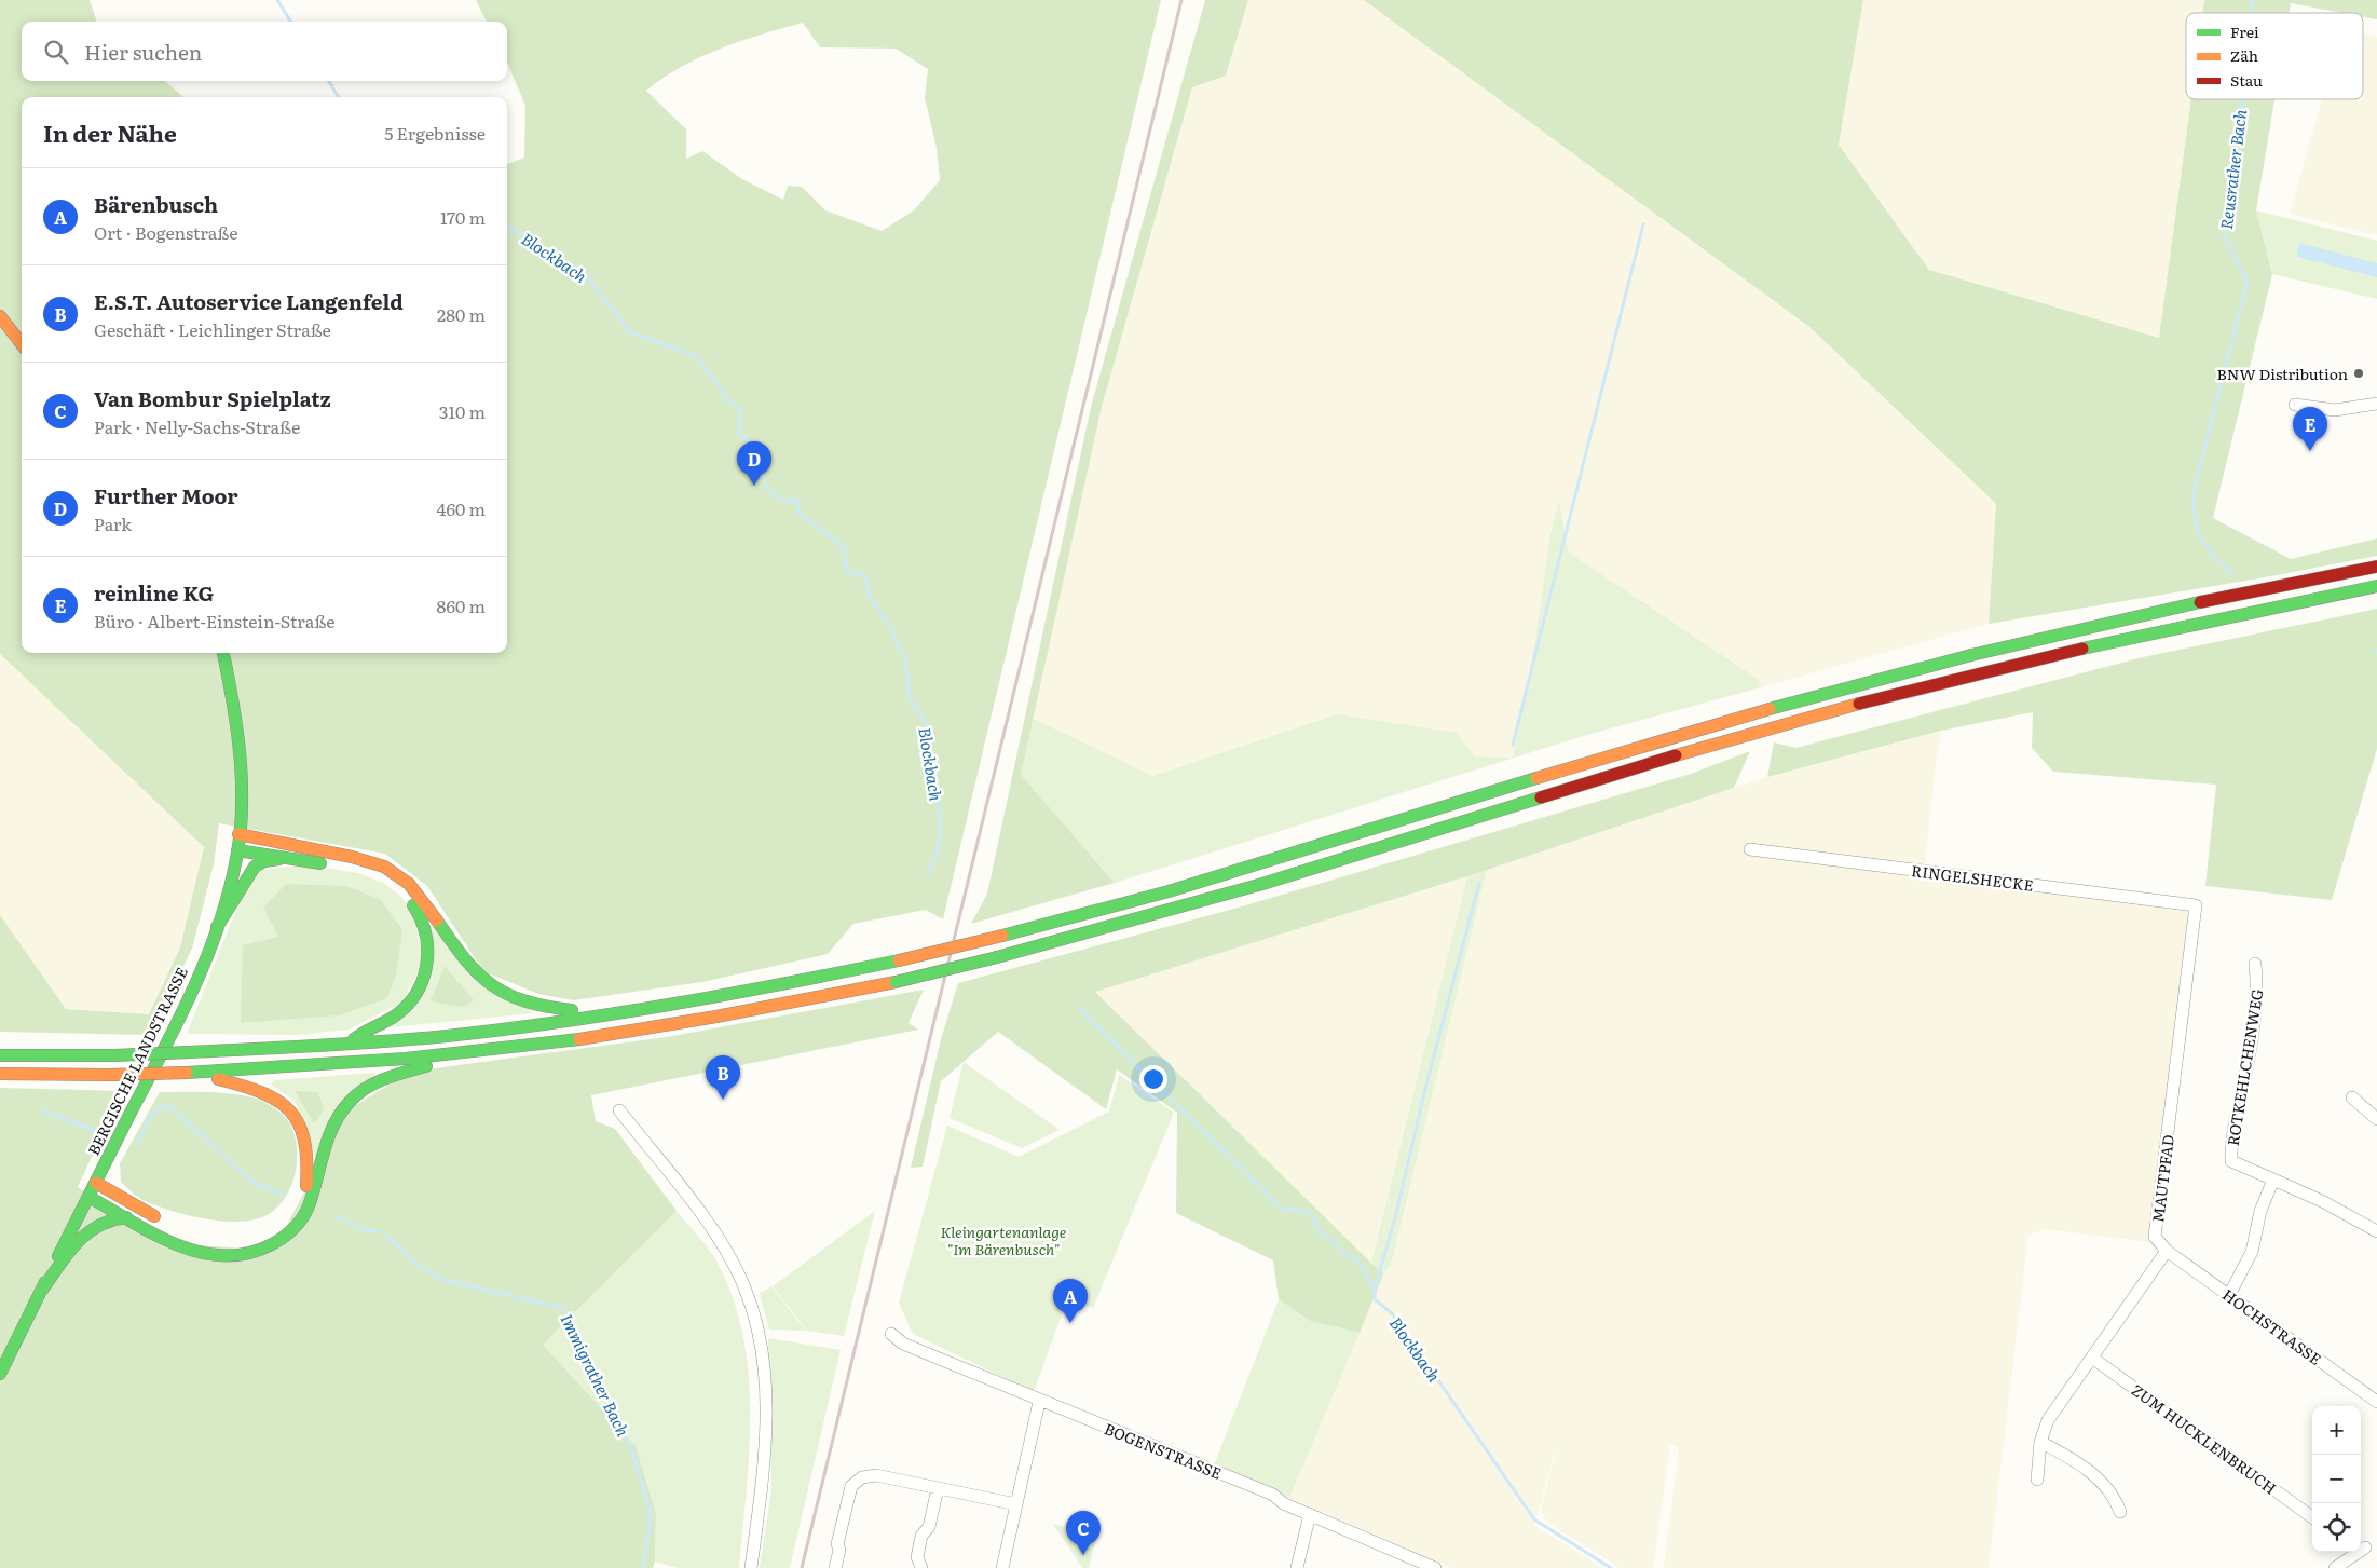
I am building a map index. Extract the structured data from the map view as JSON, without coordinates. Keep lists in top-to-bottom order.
{
  "streets": {
    "main road": ["BERGISCHE LANDSTRASSE"],
    "street": [
      "RINGELSHECKE",
      "ROTKEHLCHENWEG",
      "MAUTPFAD",
      "HOCHSTRASSE",
      "ZUM HUCKLENBRUCH",
      "BOGENSTRASSE"
    ]
  },
  "crossings": [
    ["RINGELSHECKE", "MAUTPFAD"],
    ["MAUTPFAD", "HOCHSTRASSE"]
  ],
  "water": ["Reusrather Bach", "Blockbach", "Immigrather Bach"],
  "parks": ["Kleingartenanlage \"Im Bärenbusch\""],
  "places": ["BNW Distribution"],
  "legend": ["Frei", "Zäh", "Stau"],
  "page": {
    "search": "Hier suchen",
    "heading": ["In der Nähe", "5 Ergebnisse"],
    "list": [
      {
        "mark": "A",
        "name": "Bärenbusch",
        "note": "Ort · Bogenstraße",
        "value": "170 m"
      },
      {
        "mark": "B",
        "name": "E.S.T. Autoservice Langenfeld",
        "note": "Geschäft · Leichlinger Straße",
        "value": "280 m"
      },
      {
        "mark": "C",
        "name": "Van Bombur Spielplatz",
        "note": "Park · Nelly-Sachs-Straße",
        "value": "310 m"
      },
      {
        "mark": "D",
        "name": "Further Moor",
        "note": "Park",
        "value": "460 m"
      },
      {
        "mark": "E",
        "name": "reinline KG",
        "note": "Büro · Albert-Einstein-Straße",
        "value": "860 m"
      }
    ],
    "pins": [
      "E",
      "D",
      "B",
      "A",
      "C"
    ],
    "map_buttons": ["+", "−"]
  }
}
